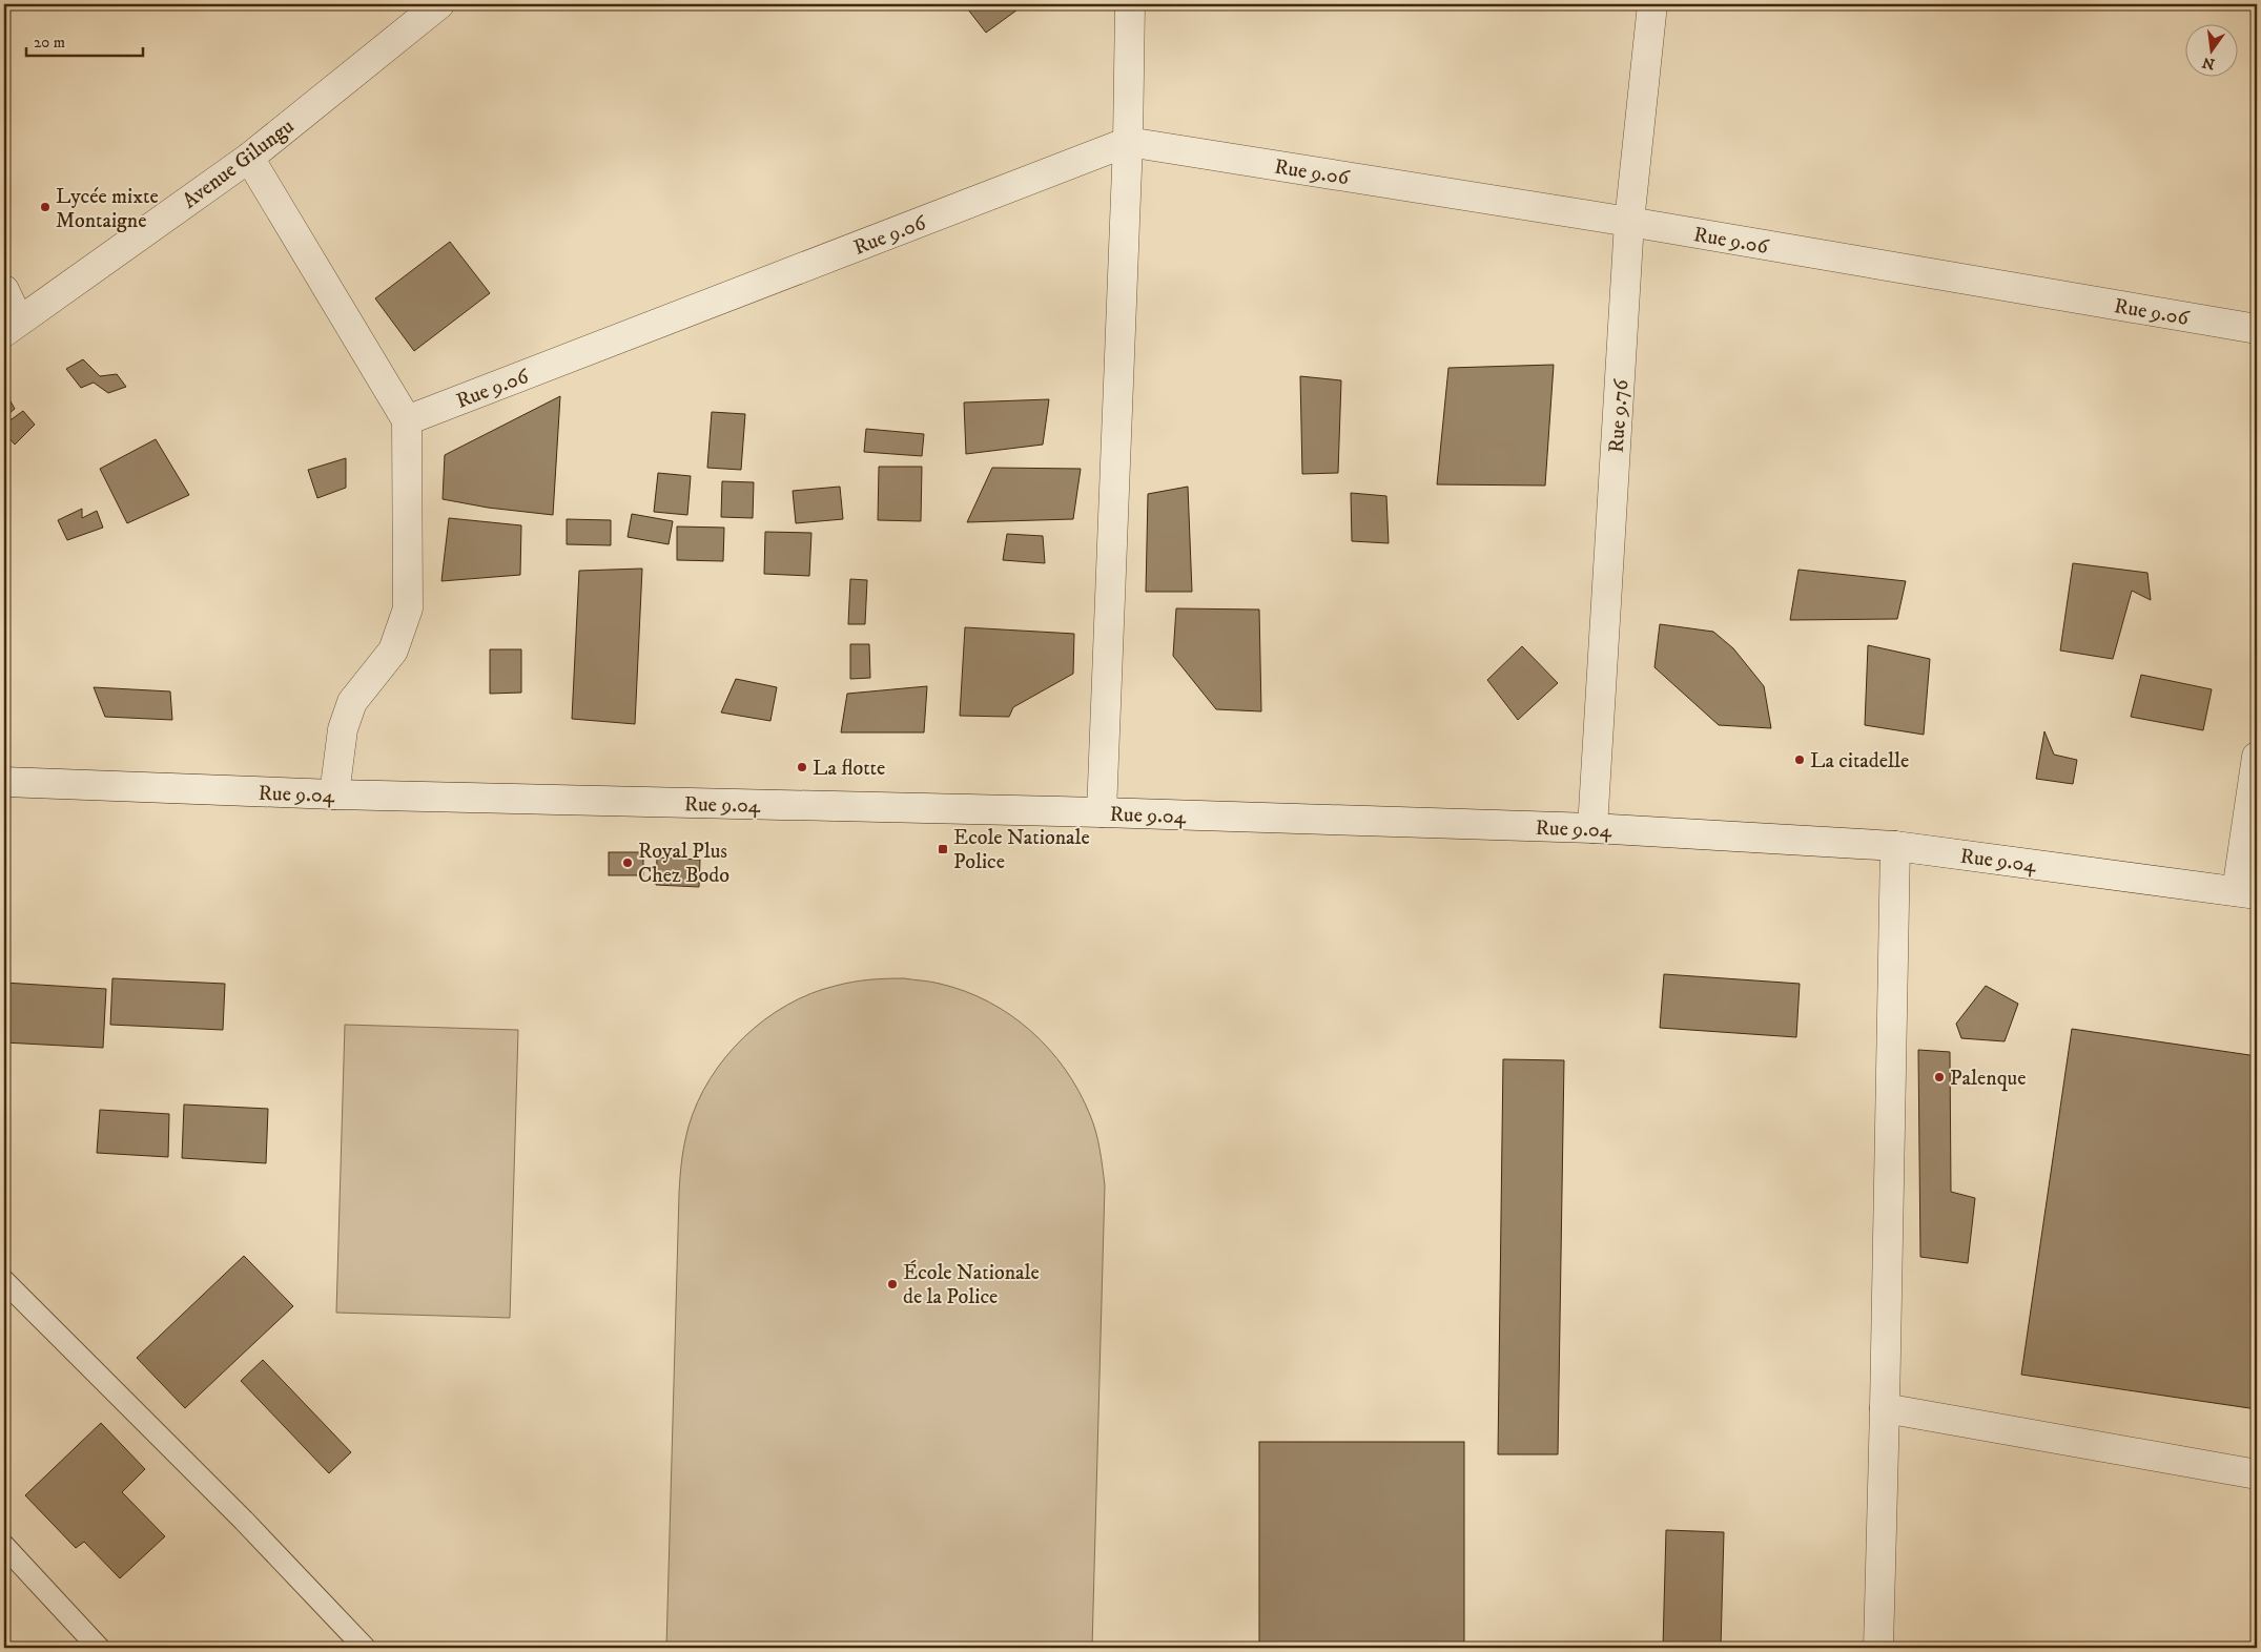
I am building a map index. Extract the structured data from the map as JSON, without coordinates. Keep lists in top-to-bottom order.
{
  "streets": {
    "street": [
      "Avenue Gilungu",
      "Rue 9.06",
      "Rue 9.76",
      "Rue 9.04"
    ]
  },
  "crossings": [
    ["Rue 9.06", "Rue 9.76"],
    ["Rue 9.76", "Rue 9.04"]
  ],
  "places": {
    "other": [
      "Lycée mixte Montaigne",
      "La citadelle",
      "La flotte",
      "Royal Plus Chez Bodo",
      "Palenque",
      "École Nationale de la Police"
    ],
    "transit": ["Ecole Nationale Police"]
  },
  "scale_bar": "20 m",
  "north": "bottom"
}
